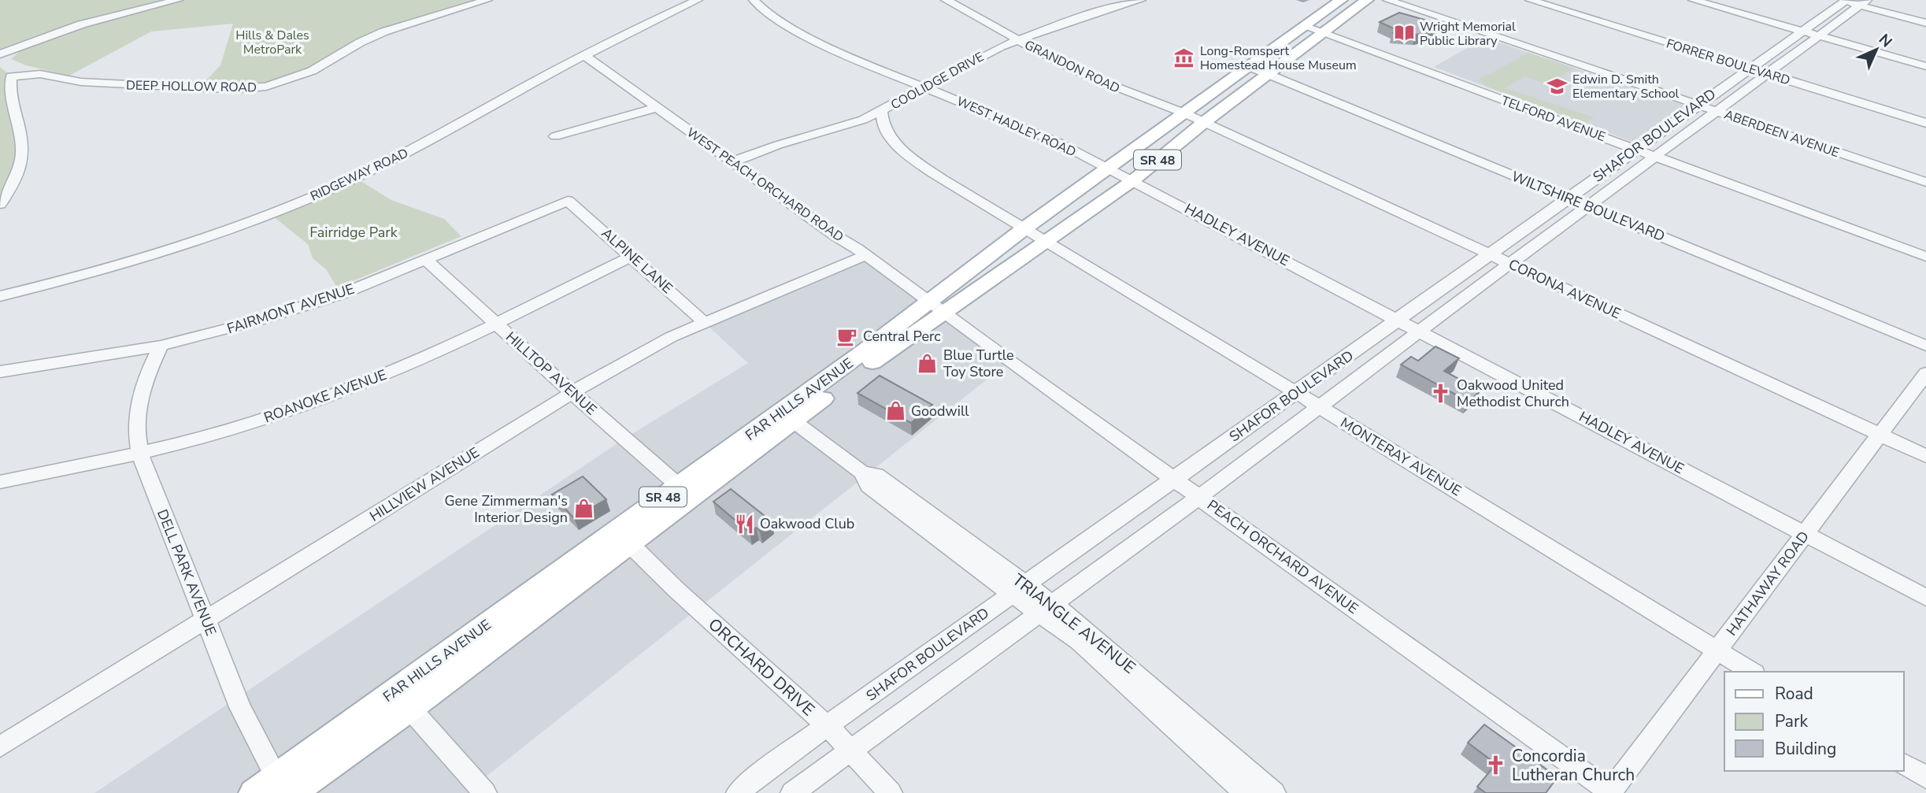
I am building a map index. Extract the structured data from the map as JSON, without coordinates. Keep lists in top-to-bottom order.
{
  "streets": {
    "main road": ["SR 48", "FAR HILLS AVENUE"],
    "street": [
      "FORRER BOULEVARD",
      "GRANDON ROAD",
      "COOLIDGE DRIVE",
      "DEEP HOLLOW ROAD",
      "TELFORD AVENUE",
      "WEST HADLEY ROAD",
      "ABERDEEN AVENUE",
      "SHAFOR BOULEVARD",
      "RIDGEWAY ROAD",
      "WEST PEACH ORCHARD ROAD",
      "WILTSHIRE BOULEVARD",
      "HADLEY AVENUE",
      "ALPINE LANE",
      "CORONA AVENUE",
      "FAIRMONT AVENUE",
      "HILLTOP AVENUE",
      "ROANOKE AVENUE",
      "MONTERAY AVENUE",
      "HILLVIEW AVENUE",
      "PEACH ORCHARD AVENUE",
      "DELL PARK AVENUE",
      "HATHAWAY ROAD",
      "TRIANGLE AVENUE",
      "ORCHARD DRIVE"
    ]
  },
  "crossings": [
    ["FORRER BOULEVARD", "SHAFOR BOULEVARD"],
    ["GRANDON ROAD", "COOLIDGE DRIVE"],
    ["GRANDON ROAD", "CORONA AVENUE"],
    ["GRANDON ROAD", "FAR HILLS AVENUE"],
    ["COOLIDGE DRIVE", "WEST HADLEY ROAD"],
    ["COOLIDGE DRIVE", "WEST PEACH ORCHARD ROAD"],
    ["TELFORD AVENUE", "SHAFOR BOULEVARD"],
    ["TELFORD AVENUE", "FAR HILLS AVENUE"],
    ["WEST HADLEY ROAD", "HADLEY AVENUE"],
    ["WEST HADLEY ROAD", "FAR HILLS AVENUE"],
    ["ABERDEEN AVENUE", "SHAFOR BOULEVARD"],
    ["SHAFOR BOULEVARD", "WILTSHIRE BOULEVARD"],
    ["SHAFOR BOULEVARD", "HADLEY AVENUE"],
    ["SHAFOR BOULEVARD", "CORONA AVENUE"],
    ["SHAFOR BOULEVARD", "MONTERAY AVENUE"],
    ["SHAFOR BOULEVARD", "PEACH ORCHARD AVENUE"],
    ["SHAFOR BOULEVARD", "TRIANGLE AVENUE"],
    ["SHAFOR BOULEVARD", "ORCHARD DRIVE"],
    ["RIDGEWAY ROAD", "WEST PEACH ORCHARD ROAD"],
    ["WEST PEACH ORCHARD ROAD", "FAR HILLS AVENUE"],
    ["WEST PEACH ORCHARD ROAD", "HILLVIEW AVENUE"],
    ["WEST PEACH ORCHARD ROAD", "PEACH ORCHARD AVENUE"],
    ["WILTSHIRE BOULEVARD", "FAR HILLS AVENUE"],
    ["HADLEY AVENUE", "FAR HILLS AVENUE"],
    ["HADLEY AVENUE", "HATHAWAY ROAD"],
    ["ALPINE LANE", "FAIRMONT AVENUE"],
    ["ALPINE LANE", "ROANOKE AVENUE"],
    ["ALPINE LANE", "HILLVIEW AVENUE"],
    ["CORONA AVENUE", "FAR HILLS AVENUE"],
    ["CORONA AVENUE", "HATHAWAY ROAD"],
    ["FAIRMONT AVENUE", "HILLTOP AVENUE"],
    ["FAIRMONT AVENUE", "DELL PARK AVENUE"],
    ["HILLTOP AVENUE", "ROANOKE AVENUE"],
    ["HILLTOP AVENUE", "FAR HILLS AVENUE"],
    ["HILLTOP AVENUE", "HILLVIEW AVENUE"],
    ["ROANOKE AVENUE", "DELL PARK AVENUE"],
    ["FAR HILLS AVENUE", "MONTERAY AVENUE"],
    ["FAR HILLS AVENUE", "PEACH ORCHARD AVENUE"],
    ["FAR HILLS AVENUE", "DELL PARK AVENUE"],
    ["FAR HILLS AVENUE", "TRIANGLE AVENUE"],
    ["FAR HILLS AVENUE", "ORCHARD DRIVE"],
    ["MONTERAY AVENUE", "HATHAWAY ROAD"],
    ["HILLVIEW AVENUE", "DELL PARK AVENUE"],
    ["PEACH ORCHARD AVENUE", "HATHAWAY ROAD"]
  ],
  "parks": ["Hills & Dales MetroPark", "Fairridge Park"],
  "places": {
    "library": ["Wright Memorial Public Library"],
    "museum": ["Long-Romspert Homestead House Museum"],
    "school or university": ["Edwin D. Smith Elementary School"],
    "cafe": ["Central Perc"],
    "shop": ["Blue Turtle Toy Store", "Goodwill", "Gene Zimmerman's Interior Design"],
    "church": ["Oakwood United Methodist Church", "Concordia Lutheran Church"],
    "restaurant": ["Oakwood Club"]
  },
  "legend": ["Road", "Park", "Building"],
  "north": "top right"
}
